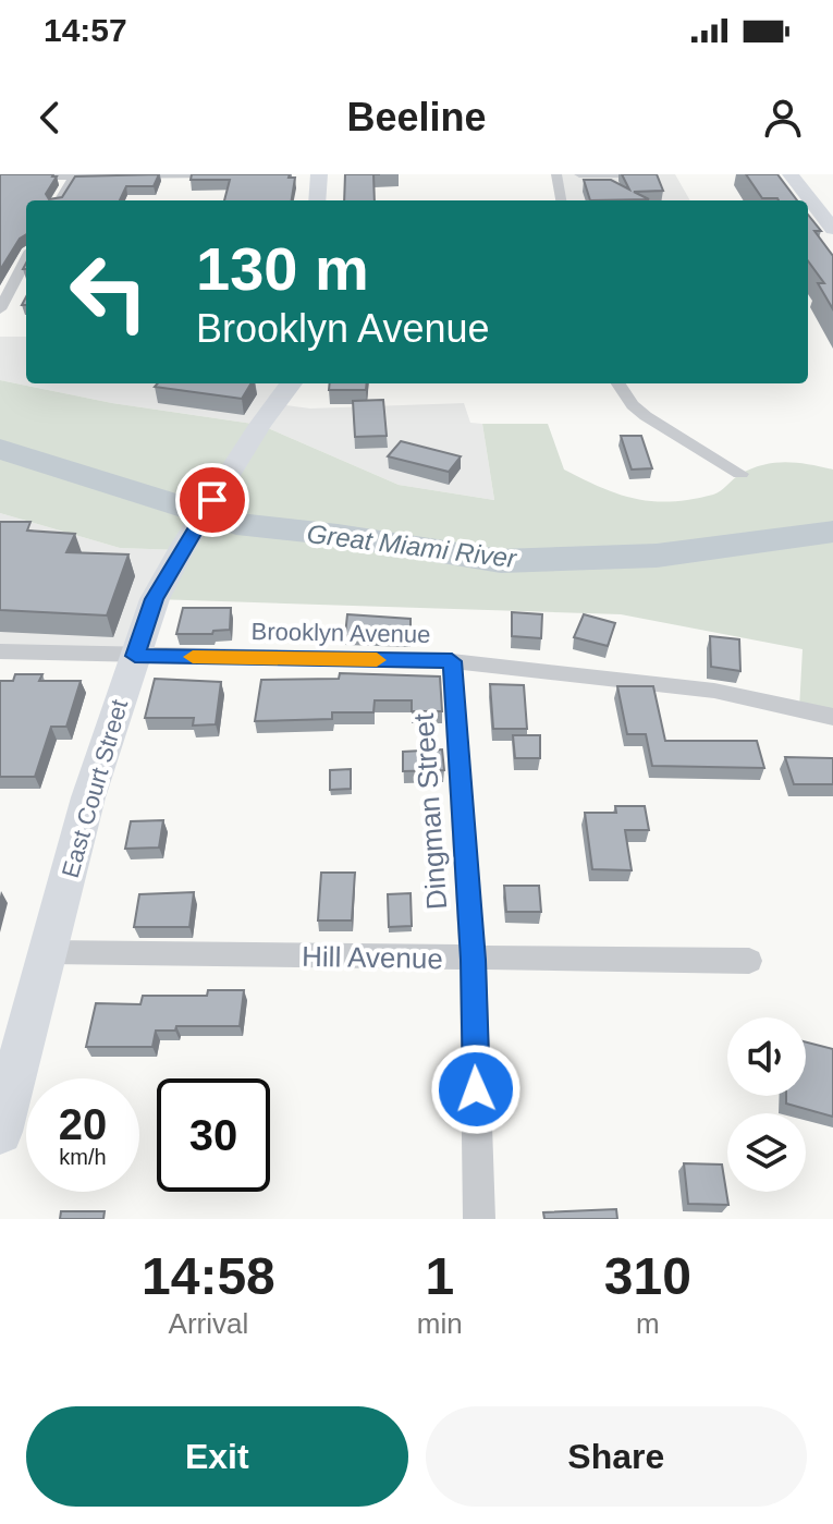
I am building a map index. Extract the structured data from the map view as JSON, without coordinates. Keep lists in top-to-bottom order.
{
  "streets": {
    "main road": ["East Court Street"],
    "street": ["Brooklyn Avenue", "Dingman Street", "Hill Avenue"]
  },
  "crossings": [
    ["Brooklyn Avenue", "East Court Street"],
    ["Brooklyn Avenue", "Dingman Street"],
    ["East Court Street", "Hill Avenue"],
    ["Dingman Street", "Hill Avenue"]
  ],
  "water": ["Great Miami River"],
  "page": {
    "status": "14:57",
    "header": "Beeline",
    "turn": ["130 m", "Brooklyn Avenue"],
    "speed": "20 km/h",
    "limit": "30",
    "eta": [
      "14:58",
      "Arrival",
      "1",
      "min",
      "310",
      "m"
    ],
    "buttons": ["Exit", "Share"]
  }
}
